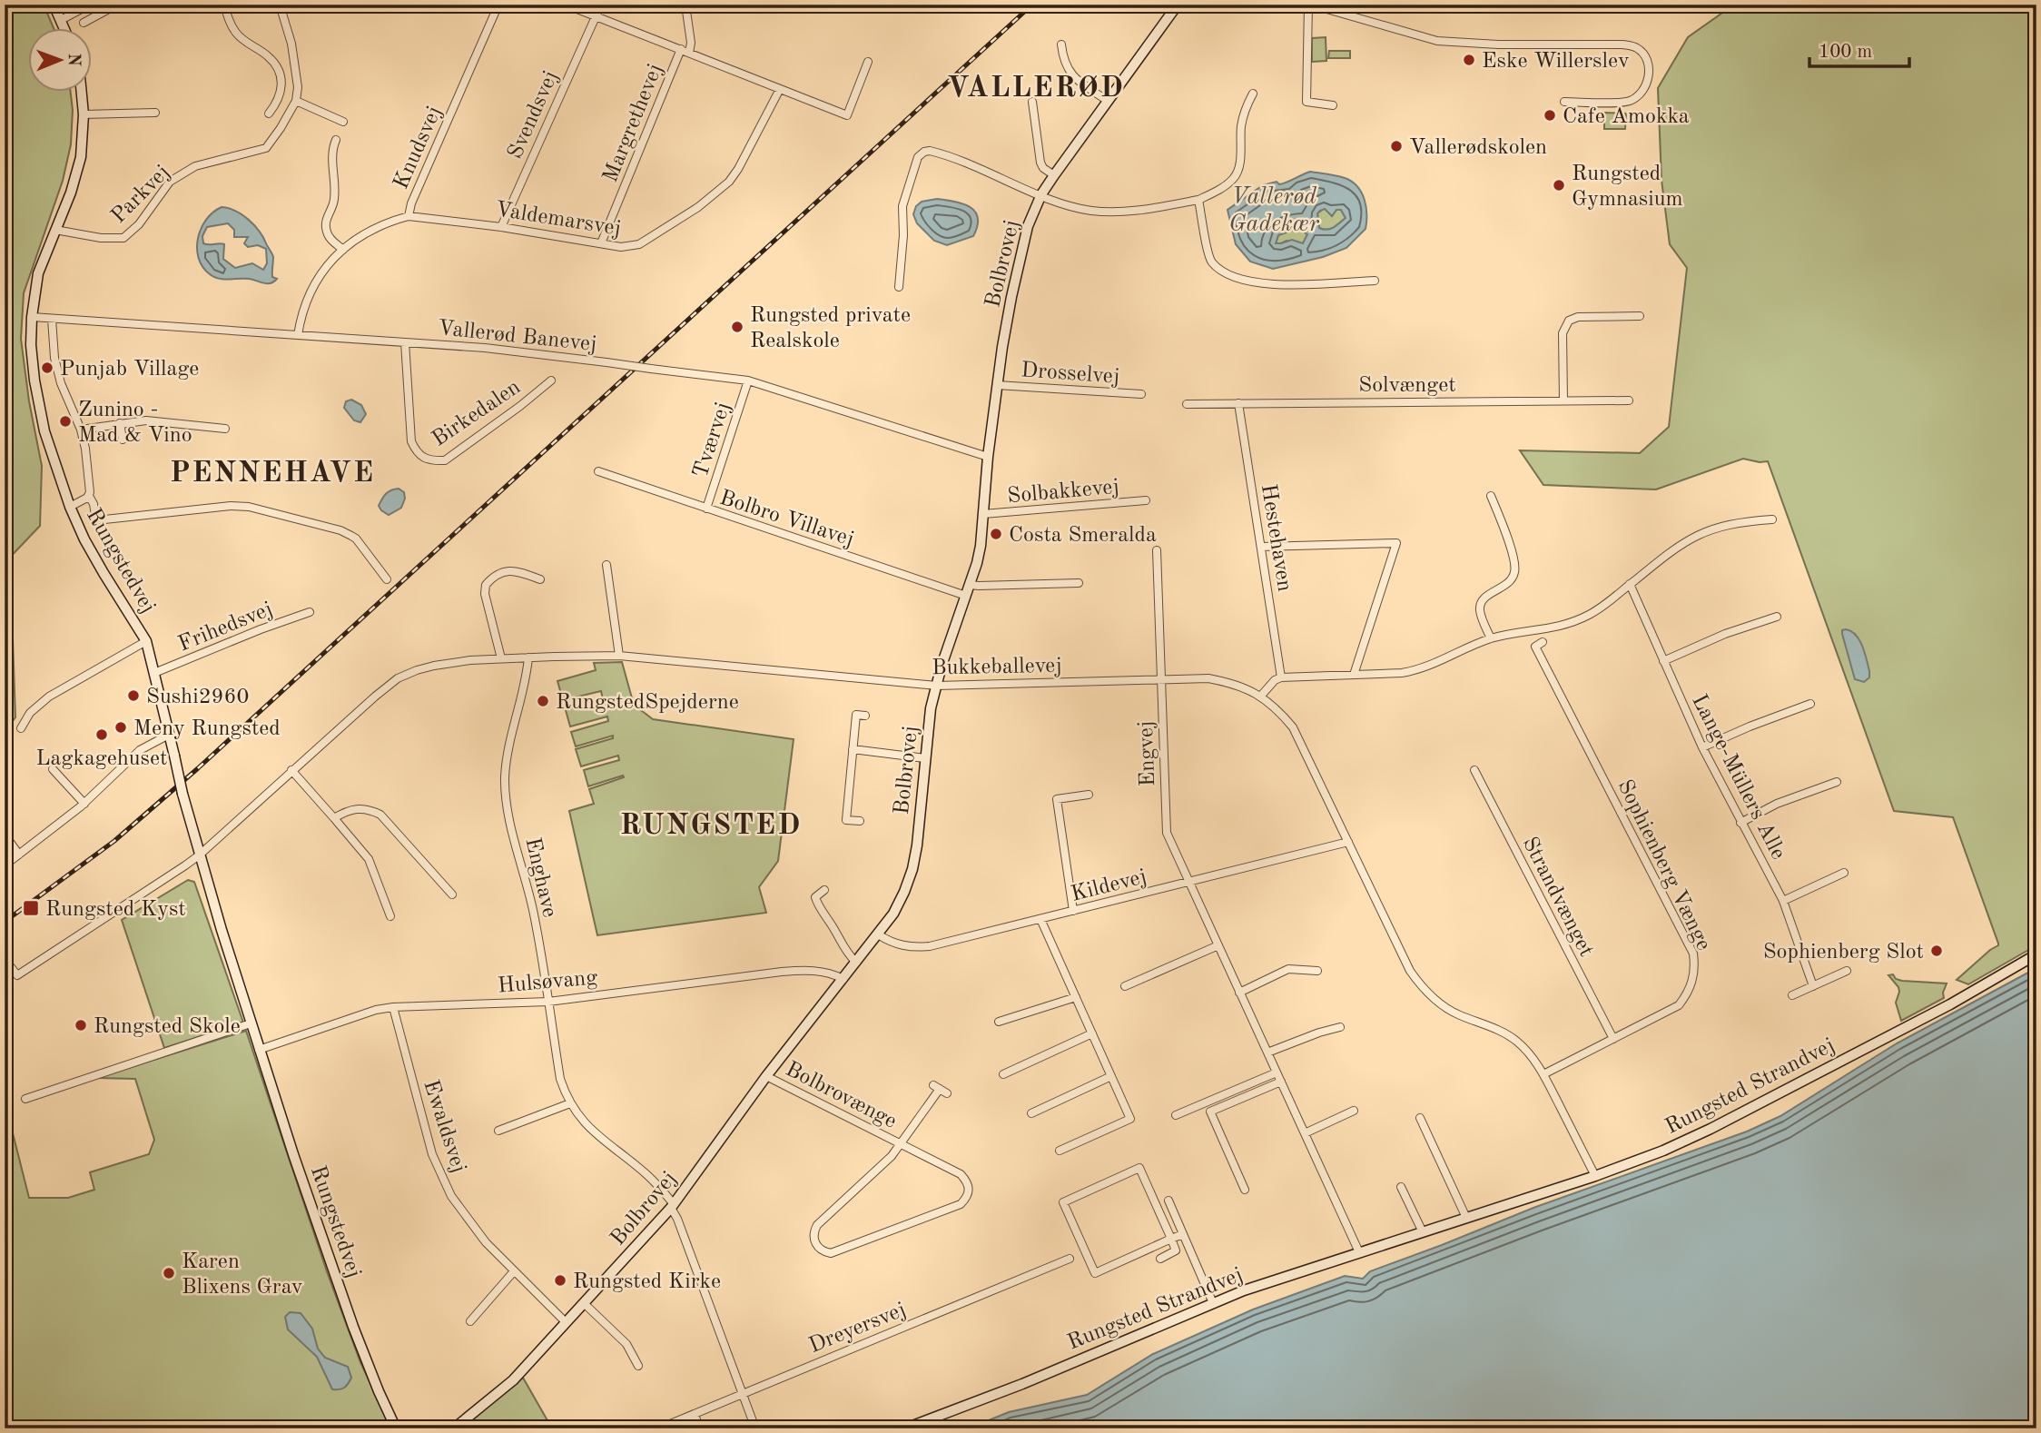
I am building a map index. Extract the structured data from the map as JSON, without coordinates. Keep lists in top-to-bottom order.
{
  "streets": {
    "main road": ["Bolbrovej", "Rungstedvej", "Rungsted Strandvej"],
    "street": [
      "Svendsvej",
      "Margrethevej",
      "Knudsvej",
      "Parkvej",
      "Valdemarsvej",
      "Vallerød Banevej",
      "Drosselvej",
      "Solvænget",
      "Birkedalen",
      "Tværvej",
      "Solbakkevej",
      "Bolbro Villavej",
      "Hestehaven",
      "Frihedsvej",
      "Bukkeballevej",
      "Engvej",
      "Lange-Müllers Alle",
      "Sophienberg Vænge",
      "Enghave",
      "Kildevej",
      "Strandvænget",
      "Hulsøvang",
      "Bolbrovænge",
      "Ewaldsvej",
      "Dreyersvej"
    ]
  },
  "crossings": [
    ["Svendsvej", "Valdemarsvej"],
    ["Margrethevej", "Valdemarsvej"],
    ["Knudsvej", "Valdemarsvej"],
    ["Knudsvej", "Vallerød Banevej"],
    ["Parkvej", "Rungstedvej"],
    ["Bolbrovej", "Vallerød Banevej"],
    ["Bolbrovej", "Drosselvej"],
    ["Bolbrovej", "Solbakkevej"],
    ["Bolbrovej", "Bolbro Villavej"],
    ["Bolbrovej", "Bukkeballevej"],
    ["Bolbrovej", "Enghave"],
    ["Bolbrovej", "Kildevej"],
    ["Bolbrovej", "Hulsøvang"],
    ["Bolbrovej", "Bolbrovænge"],
    ["Bolbrovej", "Ewaldsvej"],
    ["Vallerød Banevej", "Birkedalen"],
    ["Vallerød Banevej", "Tværvej"],
    ["Vallerød Banevej", "Rungstedvej"],
    ["Solvænget", "Hestehaven"],
    ["Tværvej", "Bolbro Villavej"],
    ["Rungstedvej", "Frihedsvej"],
    ["Rungstedvej", "Bukkeballevej"],
    ["Rungstedvej", "Hulsøvang"],
    ["Bukkeballevej", "Engvej"],
    ["Bukkeballevej", "Sophienberg Vænge"],
    ["Bukkeballevej", "Enghave"],
    ["Bukkeballevej", "Kildevej"],
    ["Bukkeballevej", "Rungsted Strandvej"],
    ["Engvej", "Kildevej"],
    ["Engvej", "Rungsted Strandvej"],
    ["Sophienberg Vænge", "Strandvænget"],
    ["Enghave", "Hulsøvang"],
    ["Enghave", "Dreyersvej"],
    ["Hulsøvang", "Ewaldsvej"]
  ],
  "districts": ["VALLERØD", "PENNEHAVE", "RUNGSTED"],
  "water": ["Vallerød Gadekær"],
  "places": {
    "other": [
      "Eske Willerslev",
      "Cafe Amokka",
      "Vallerødskolen",
      "Rungsted Gymnasium",
      "Rungsted private Realskole",
      "Punjab Village",
      "Zunino - Mad & Vino",
      "Costa Smeralda",
      "Sushi2960",
      "RungstedSpejderne",
      "Meny Rungsted",
      "Lagkagehuset",
      "Sophienberg Slot",
      "Rungsted Skole",
      "Karen Blixens Grav",
      "Rungsted Kirke"
    ],
    "transit": ["Rungsted Kyst"]
  },
  "scale_bar": "100 m",
  "north": "right"
}
